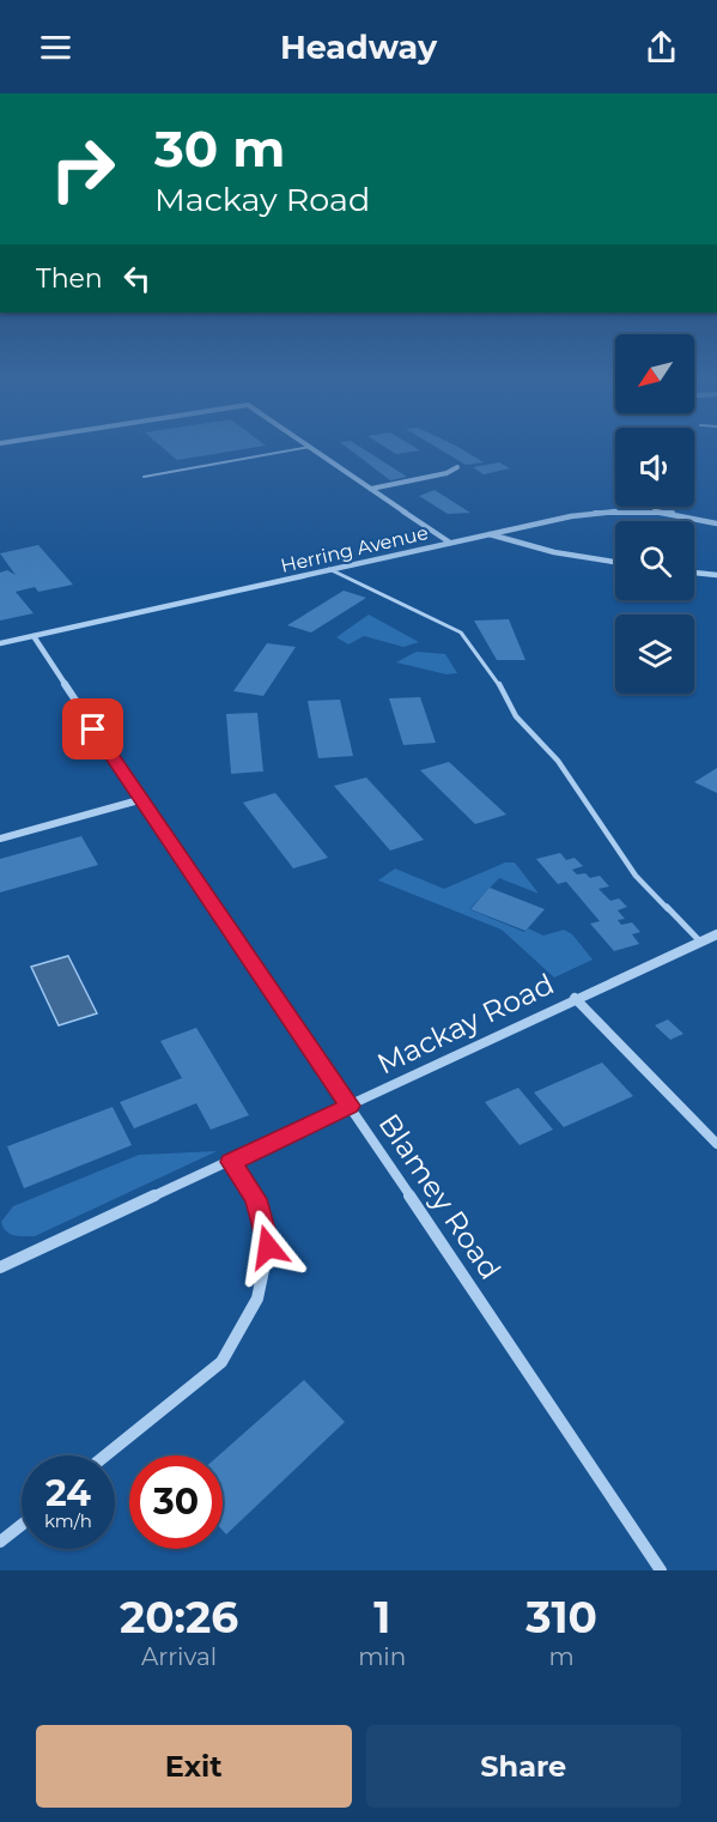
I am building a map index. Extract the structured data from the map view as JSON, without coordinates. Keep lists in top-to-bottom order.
{
  "streets": {
    "street": ["Herring Avenue", "Mackay Road", "Blamey Road"]
  },
  "crossings": [
    ["Herring Avenue", "Blamey Road"],
    ["Mackay Road", "Blamey Road"]
  ],
  "north": "bottom left",
  "page": {
    "header": "Headway",
    "turn": ["30 m", "Mackay Road"],
    "then": "Then",
    "speed": "24 km/h",
    "limit": "30",
    "eta": [
      "20:26",
      "Arrival",
      "1",
      "min",
      "310",
      "m"
    ],
    "buttons": ["Exit", "Share"]
  }
}
